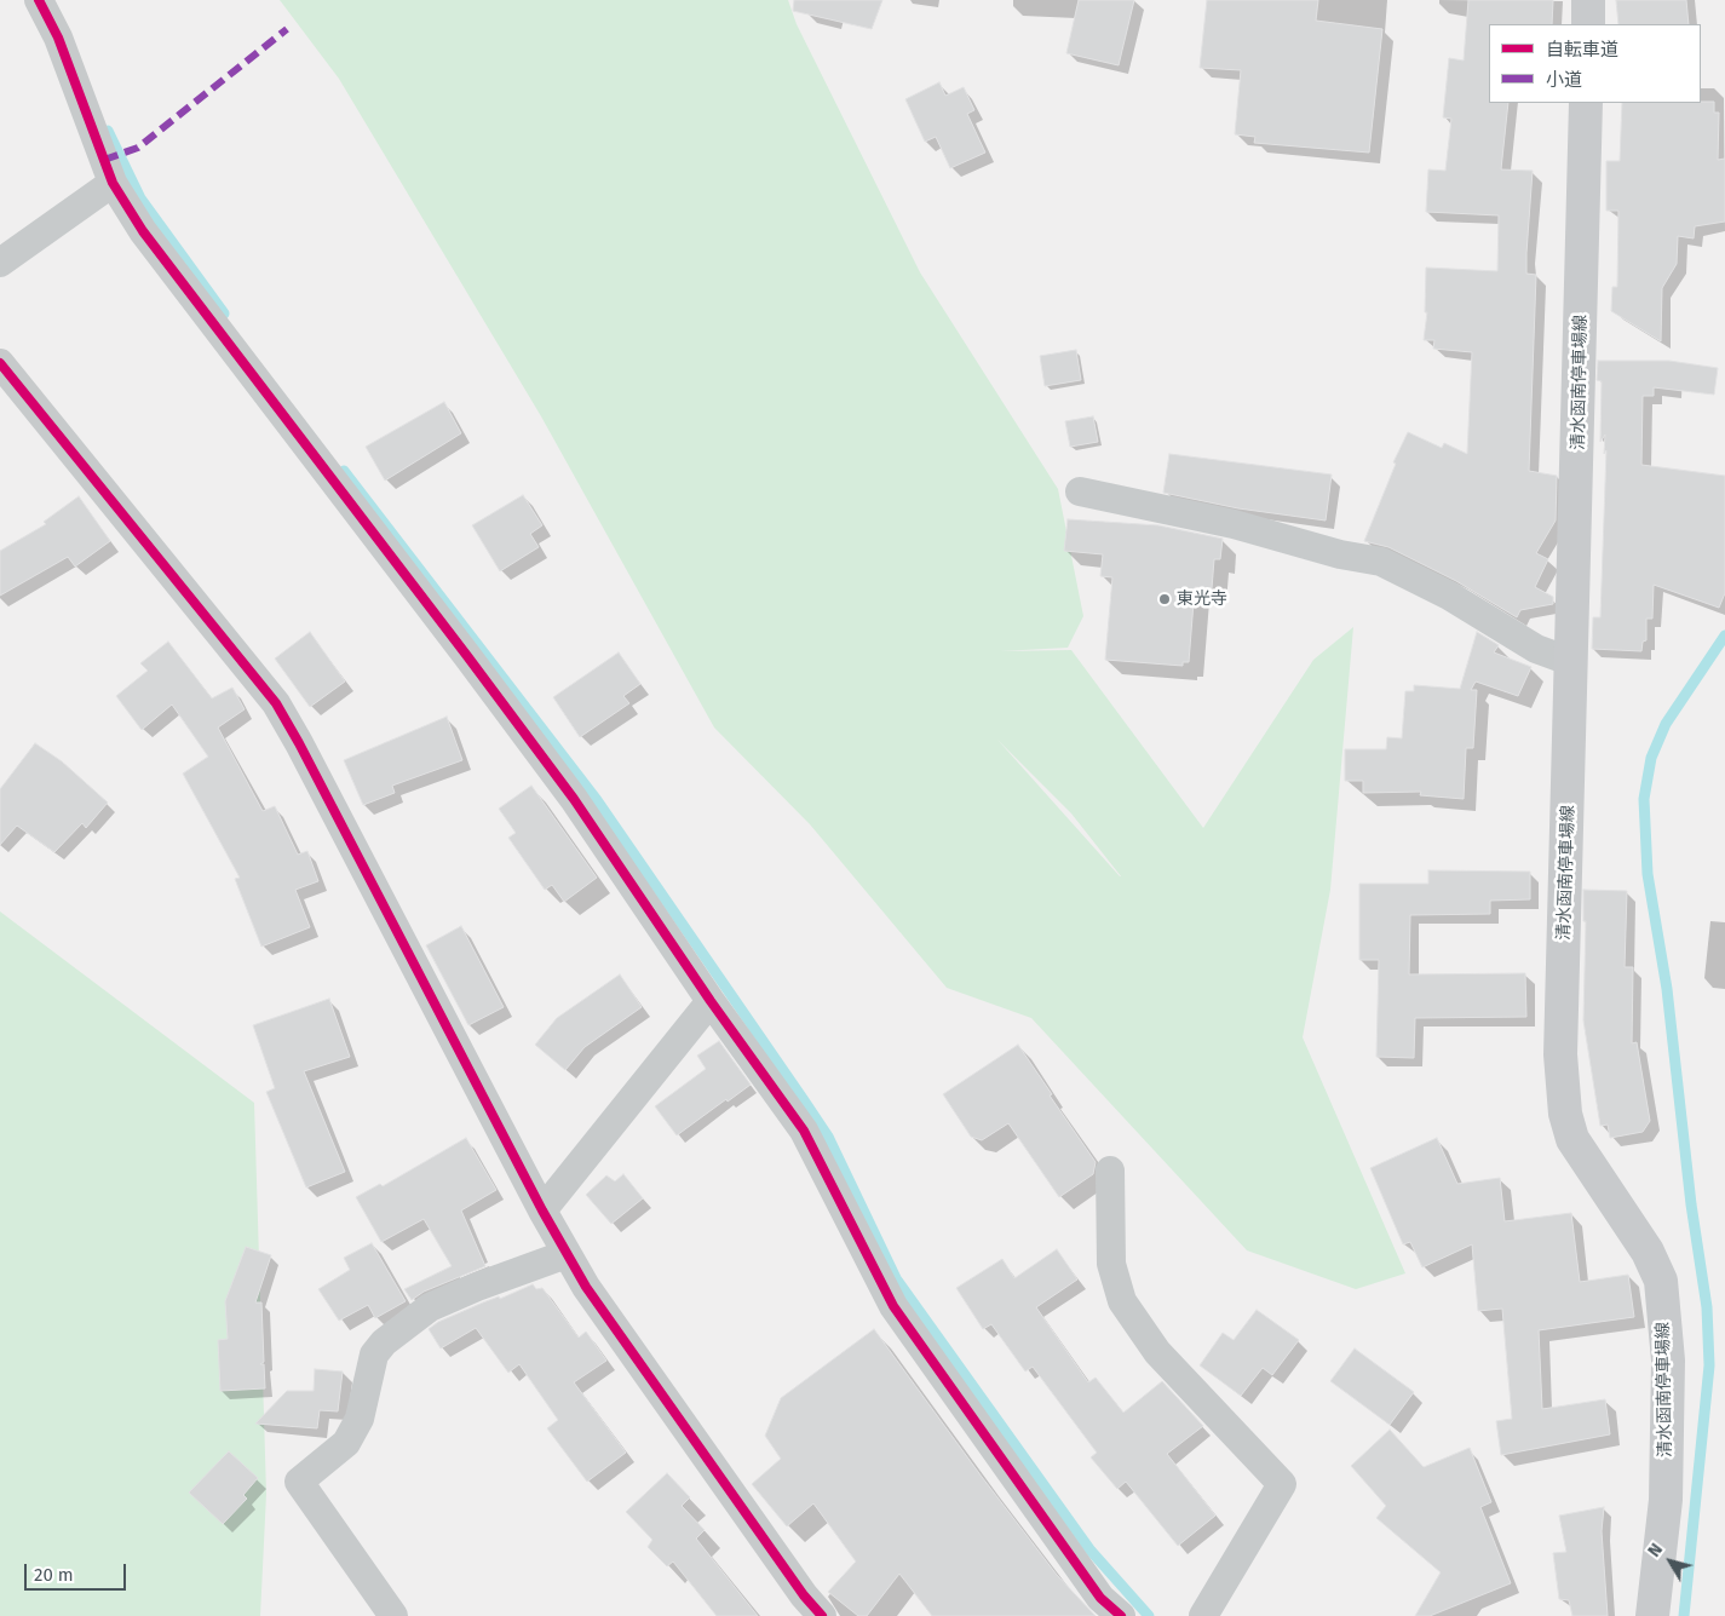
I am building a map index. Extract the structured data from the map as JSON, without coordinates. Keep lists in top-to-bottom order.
{
  "streets": {
    "main road": ["清水函南停車場線"]
  },
  "places": ["東光寺"],
  "legend": ["自転車道", "小道"],
  "scale_bar": "20 m",
  "north": "top left"
}
